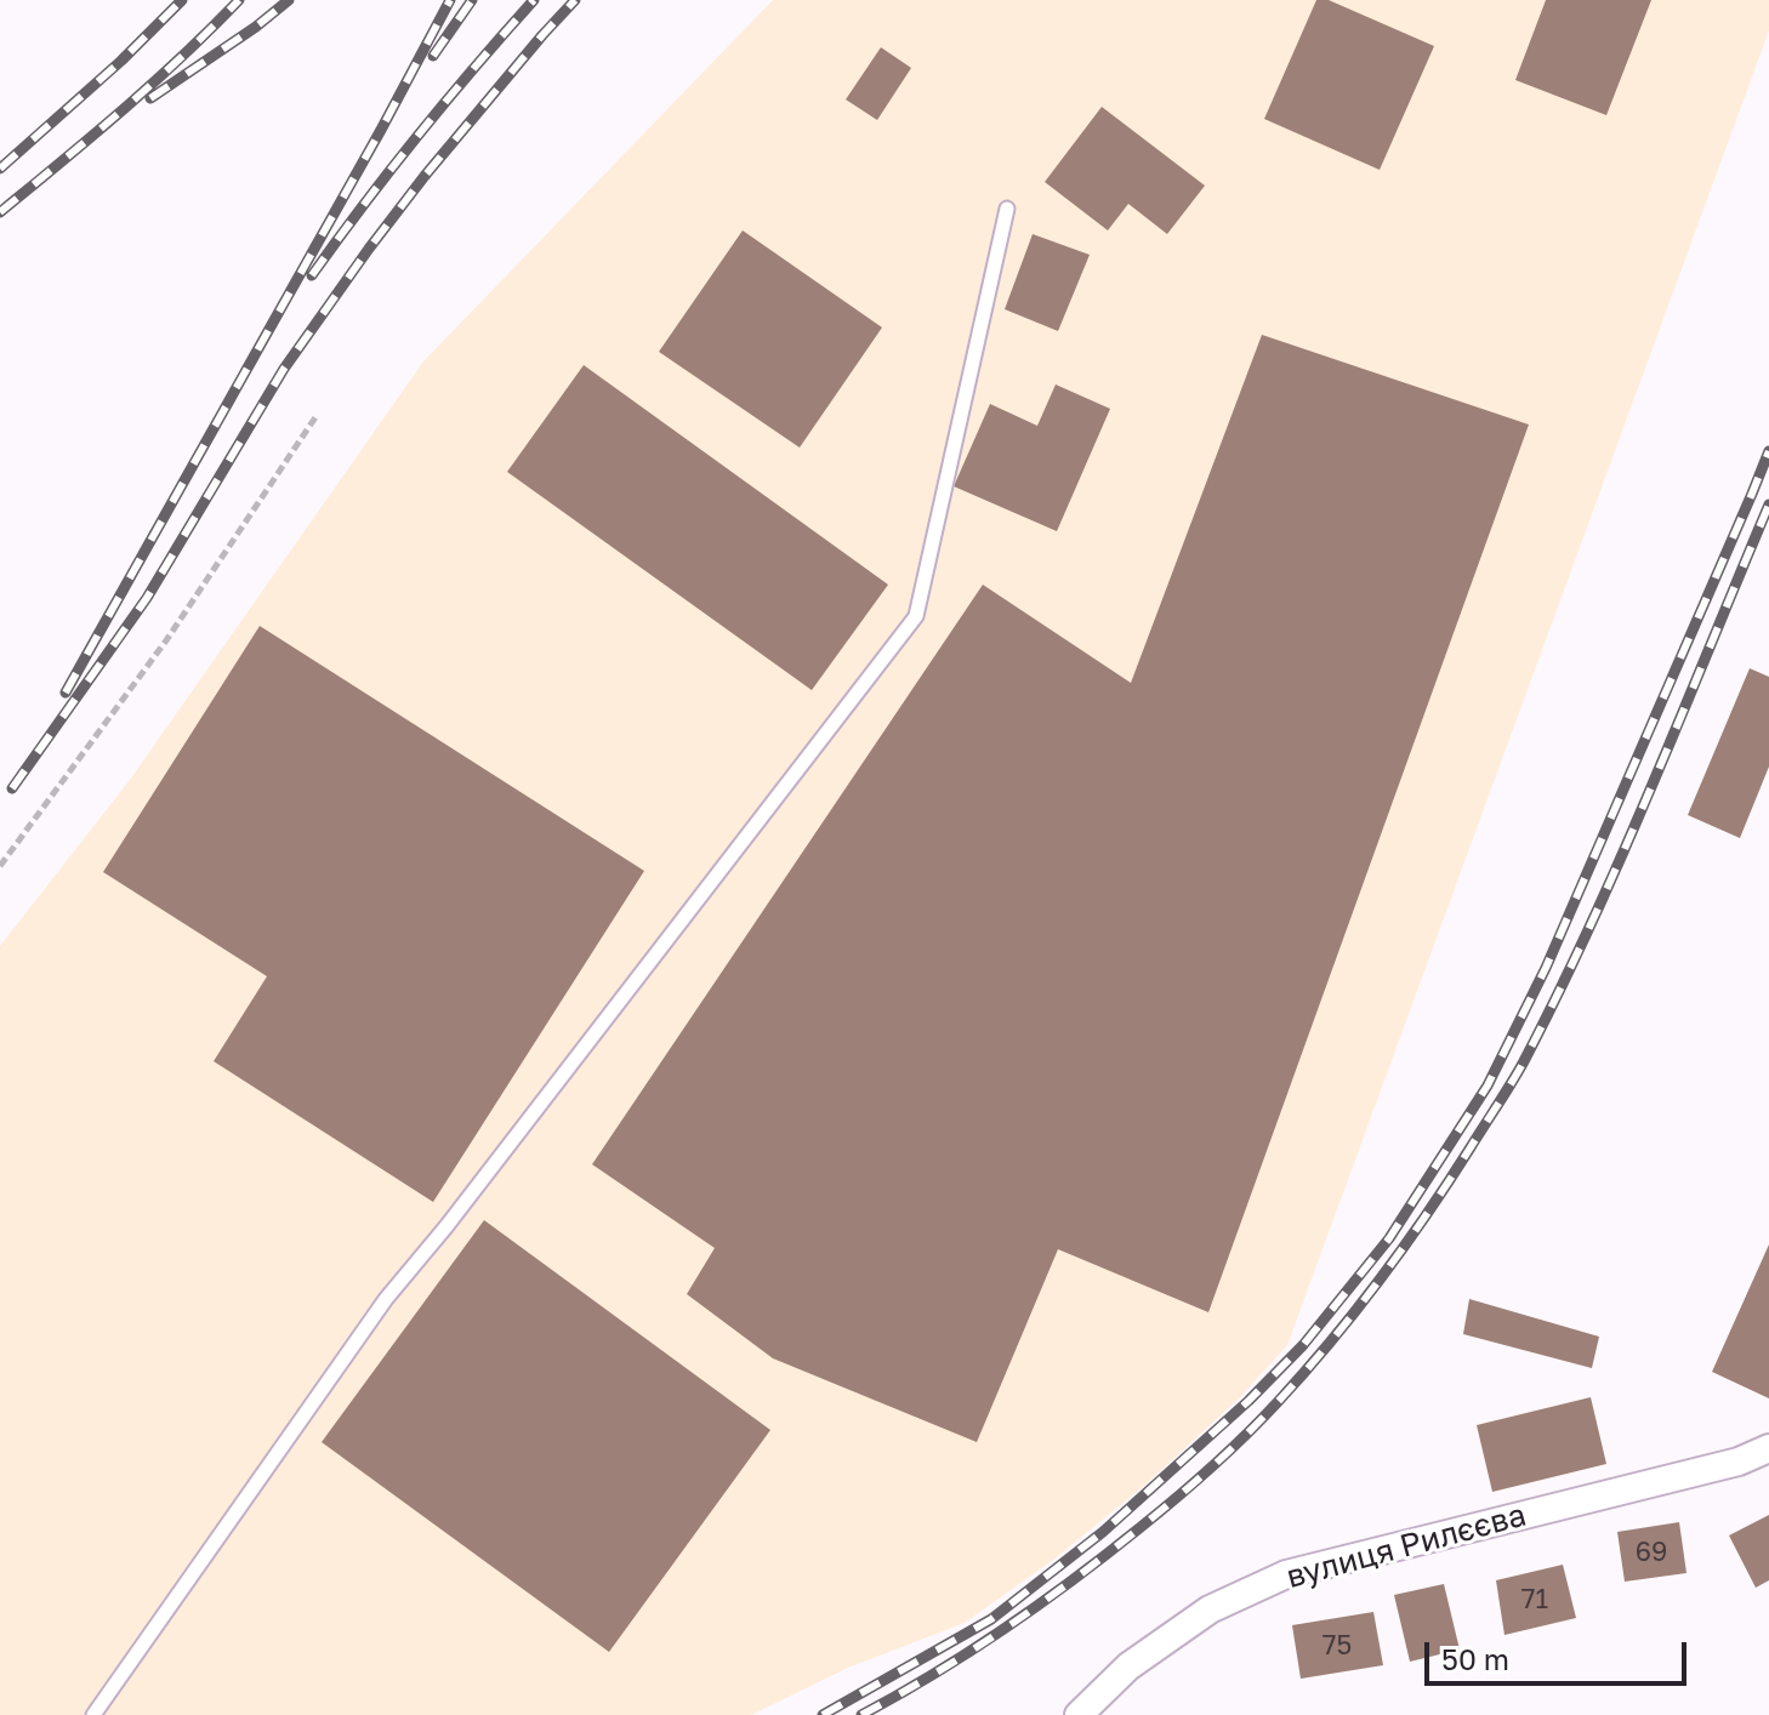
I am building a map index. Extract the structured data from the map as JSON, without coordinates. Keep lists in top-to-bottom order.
{
  "streets": {
    "street": ["вулиця Рилєєва"]
  },
  "house_numbers": ["69", "71", "75"],
  "scale_bar": "50 m"
}
